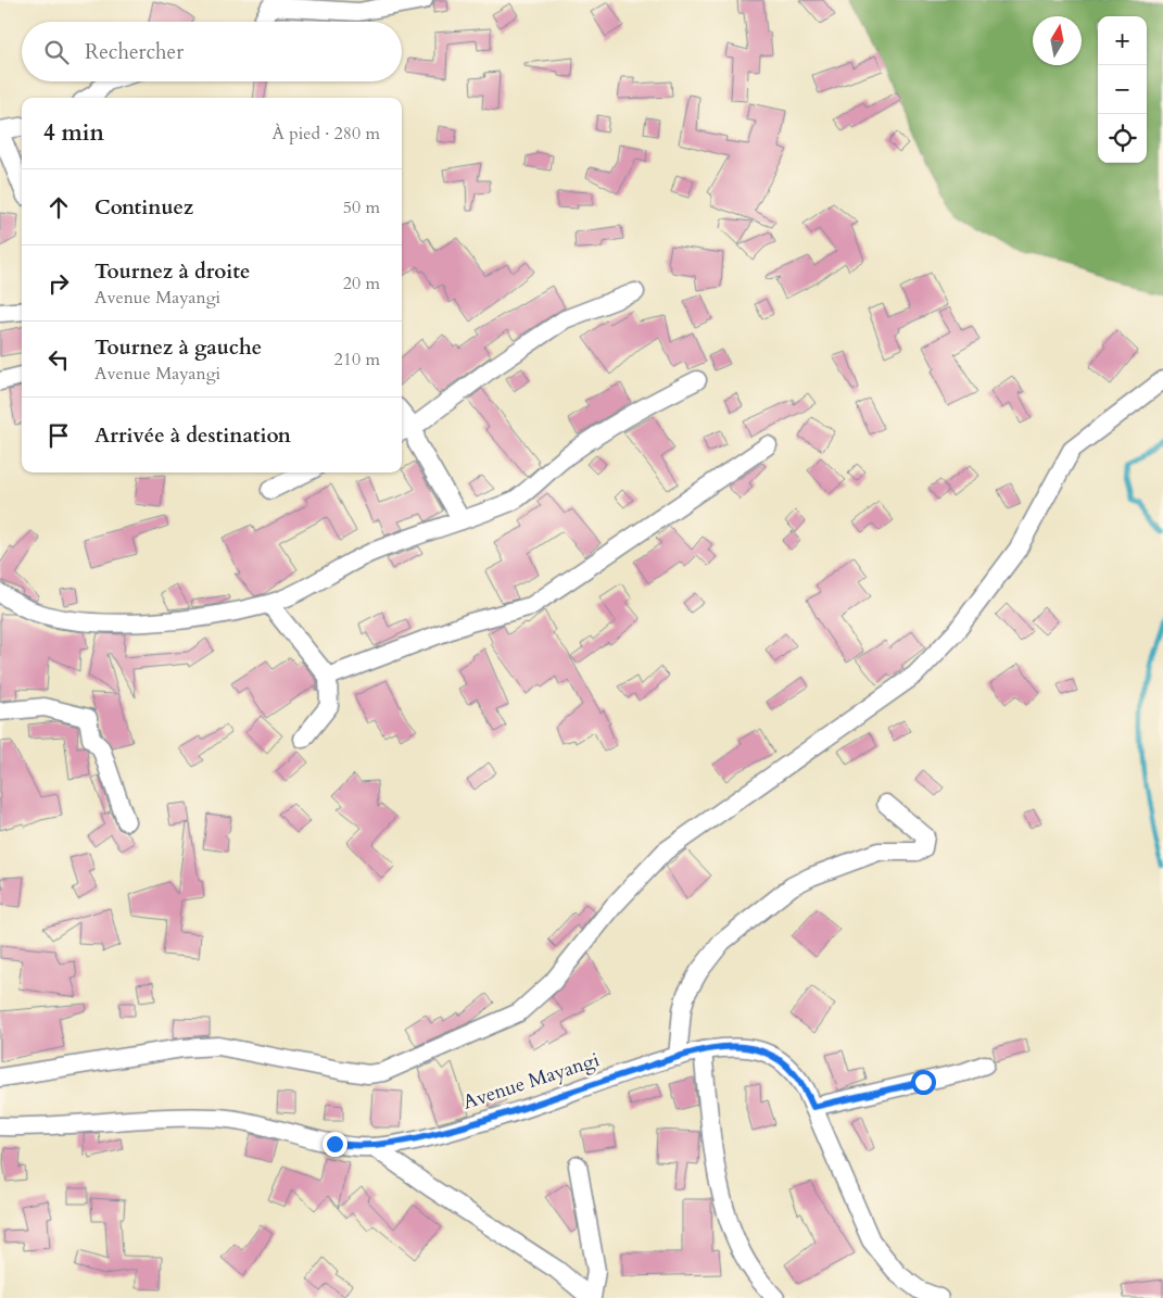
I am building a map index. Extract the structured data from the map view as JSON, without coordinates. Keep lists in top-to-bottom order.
{
  "streets": {
    "street": ["Avenue Mayangi"]
  },
  "north": "top",
  "page": {
    "map_buttons": ["+", "−"],
    "search": "Rechercher",
    "heading": ["4 min", "À pied · 280 m"],
    "list": [
      ["Continuez", "50 m"],
      ["Tournez à droite", "Avenue Mayangi", "20 m"],
      ["Tournez à gauche", "Avenue Mayangi", "210 m"],
      "Arrivée à destination"
    ]
  }
}
